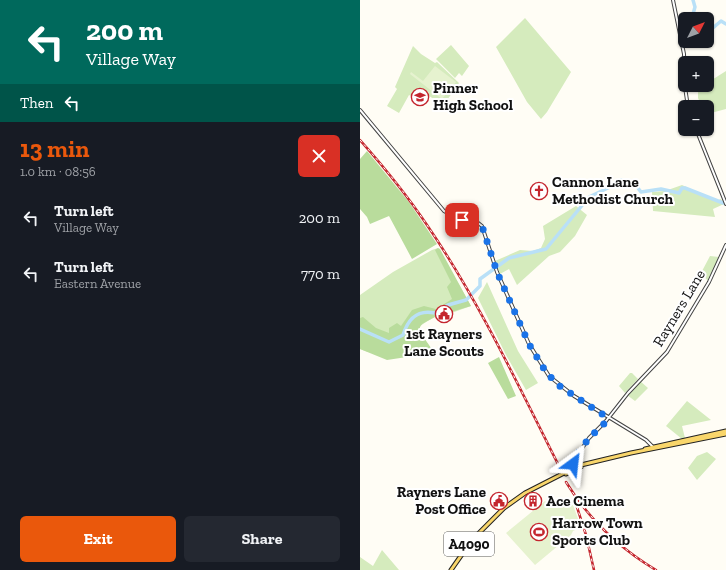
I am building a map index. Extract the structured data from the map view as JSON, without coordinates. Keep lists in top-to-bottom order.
{
  "streets": {
    "main road": ["A4090"],
    "street": ["Rayners Lane"]
  },
  "crossings": [
    ["Rayners Lane", "A4090"]
  ],
  "places": {
    "school or university": ["Pinner High School"],
    "church": ["Cannon Lane Methodist Church"],
    "public building": ["1st Rayners Lane Scouts", "Rayners Lane Post Office"],
    "building": ["Ace Cinema"],
    "sports": ["Harrow Town Sports Club"]
  },
  "north": "top right",
  "page": {
    "turn": ["200 m", "Village Way"],
    "map_buttons": ["+", "−"],
    "then": "Then",
    "heading": ["13 min", "1.0 km · 08:56"],
    "list": [
      {
        "name": "Turn left",
        "note": "Village Way",
        "value": "200 m"
      },
      {
        "name": "Turn left",
        "note": "Eastern Avenue",
        "value": "770 m"
      }
    ],
    "buttons": ["Exit", "Share"]
  }
}
